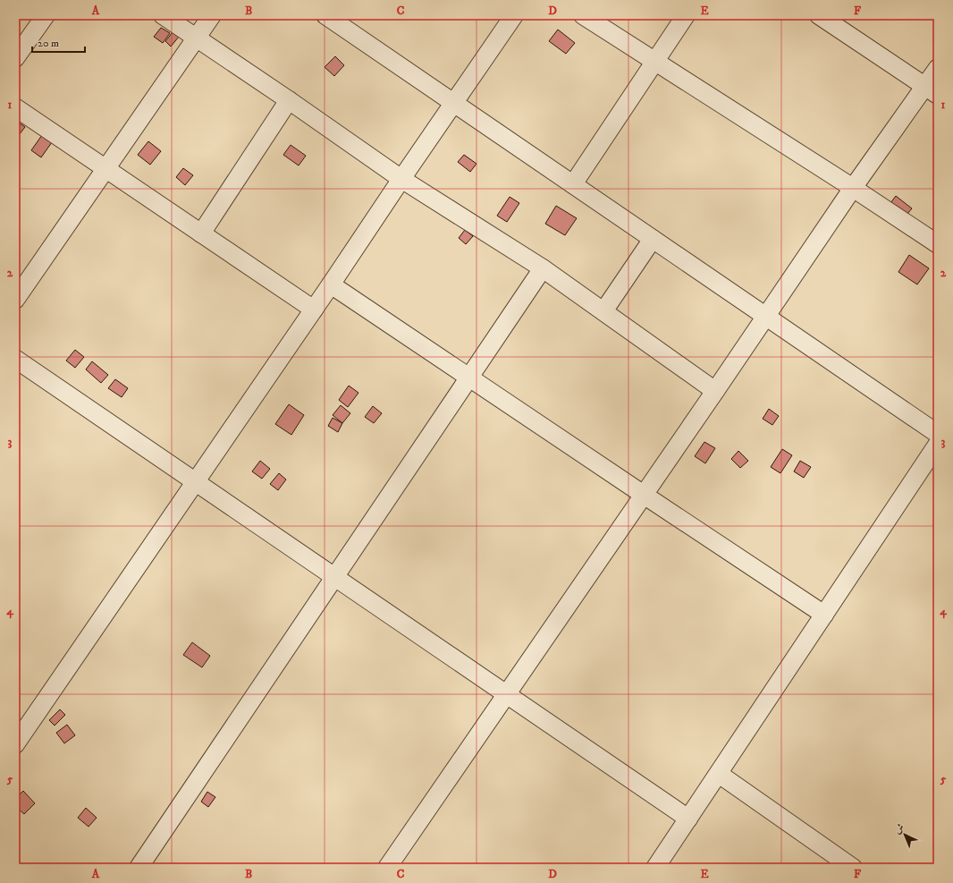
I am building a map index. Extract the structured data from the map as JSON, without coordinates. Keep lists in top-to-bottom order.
{
  "scale_bar": "20 m",
  "north": "top left",
  "grid": {
    "columns": [
      "A",
      "B",
      "C",
      "D",
      "E",
      "F"
    ],
    "rows": [
      "1",
      "2",
      "3",
      "4",
      "5"
    ]
  }
}
